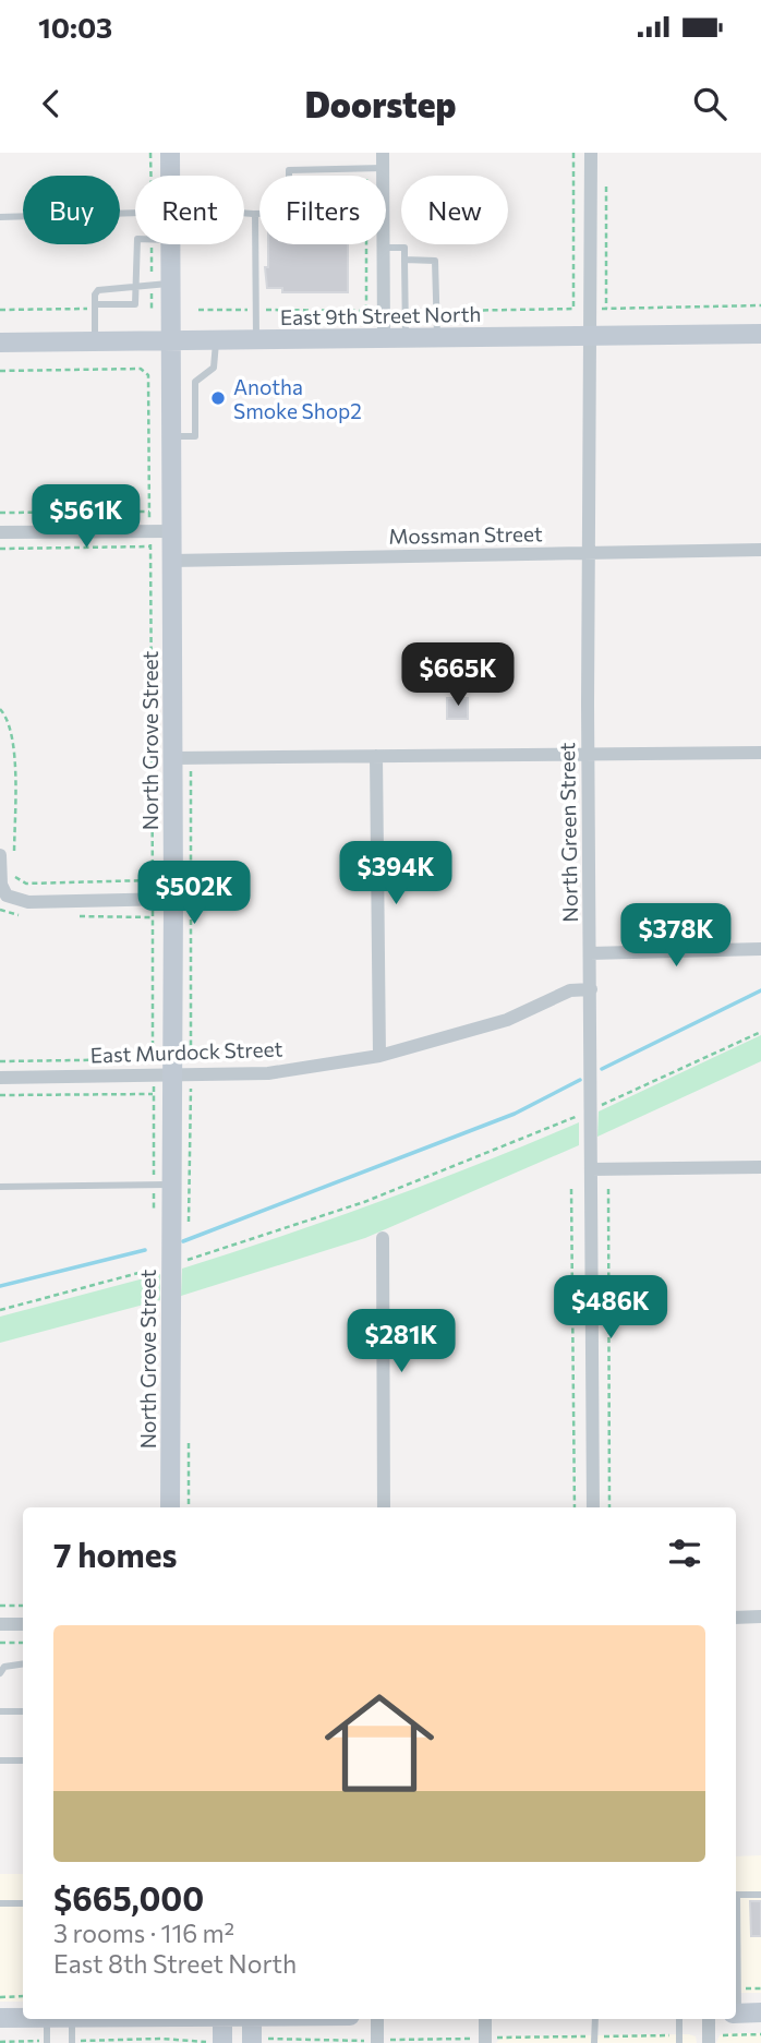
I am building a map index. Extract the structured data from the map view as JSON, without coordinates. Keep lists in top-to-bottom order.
{
  "streets": {
    "street": [
      "East 9th Street North",
      "Mossman Street",
      "North Grove Street",
      "North Green Street",
      "East Murdock Street"
    ]
  },
  "crossings": [
    ["East 9th Street North", "North Grove Street"],
    ["East 9th Street North", "North Green Street"],
    ["Mossman Street", "North Grove Street"],
    ["Mossman Street", "North Green Street"],
    ["North Grove Street", "East Murdock Street"],
    ["North Green Street", "East Murdock Street"]
  ],
  "places": ["Anotha Smoke Shop2"],
  "page": {
    "status": "10:03",
    "header": "Doorstep",
    "chip": [
      "Buy",
      "Rent",
      "Filters",
      "New"
    ],
    "price": [
      "$561K",
      "$665K",
      "$394K",
      "$502K",
      "$378K",
      "$486K",
      "$281K"
    ],
    "heading": "7 homes",
    "list": [
      {
        "name": "$665,000",
        "note": "3 rooms · 116 m² · East 8th Street North"
      }
    ]
  }
}
